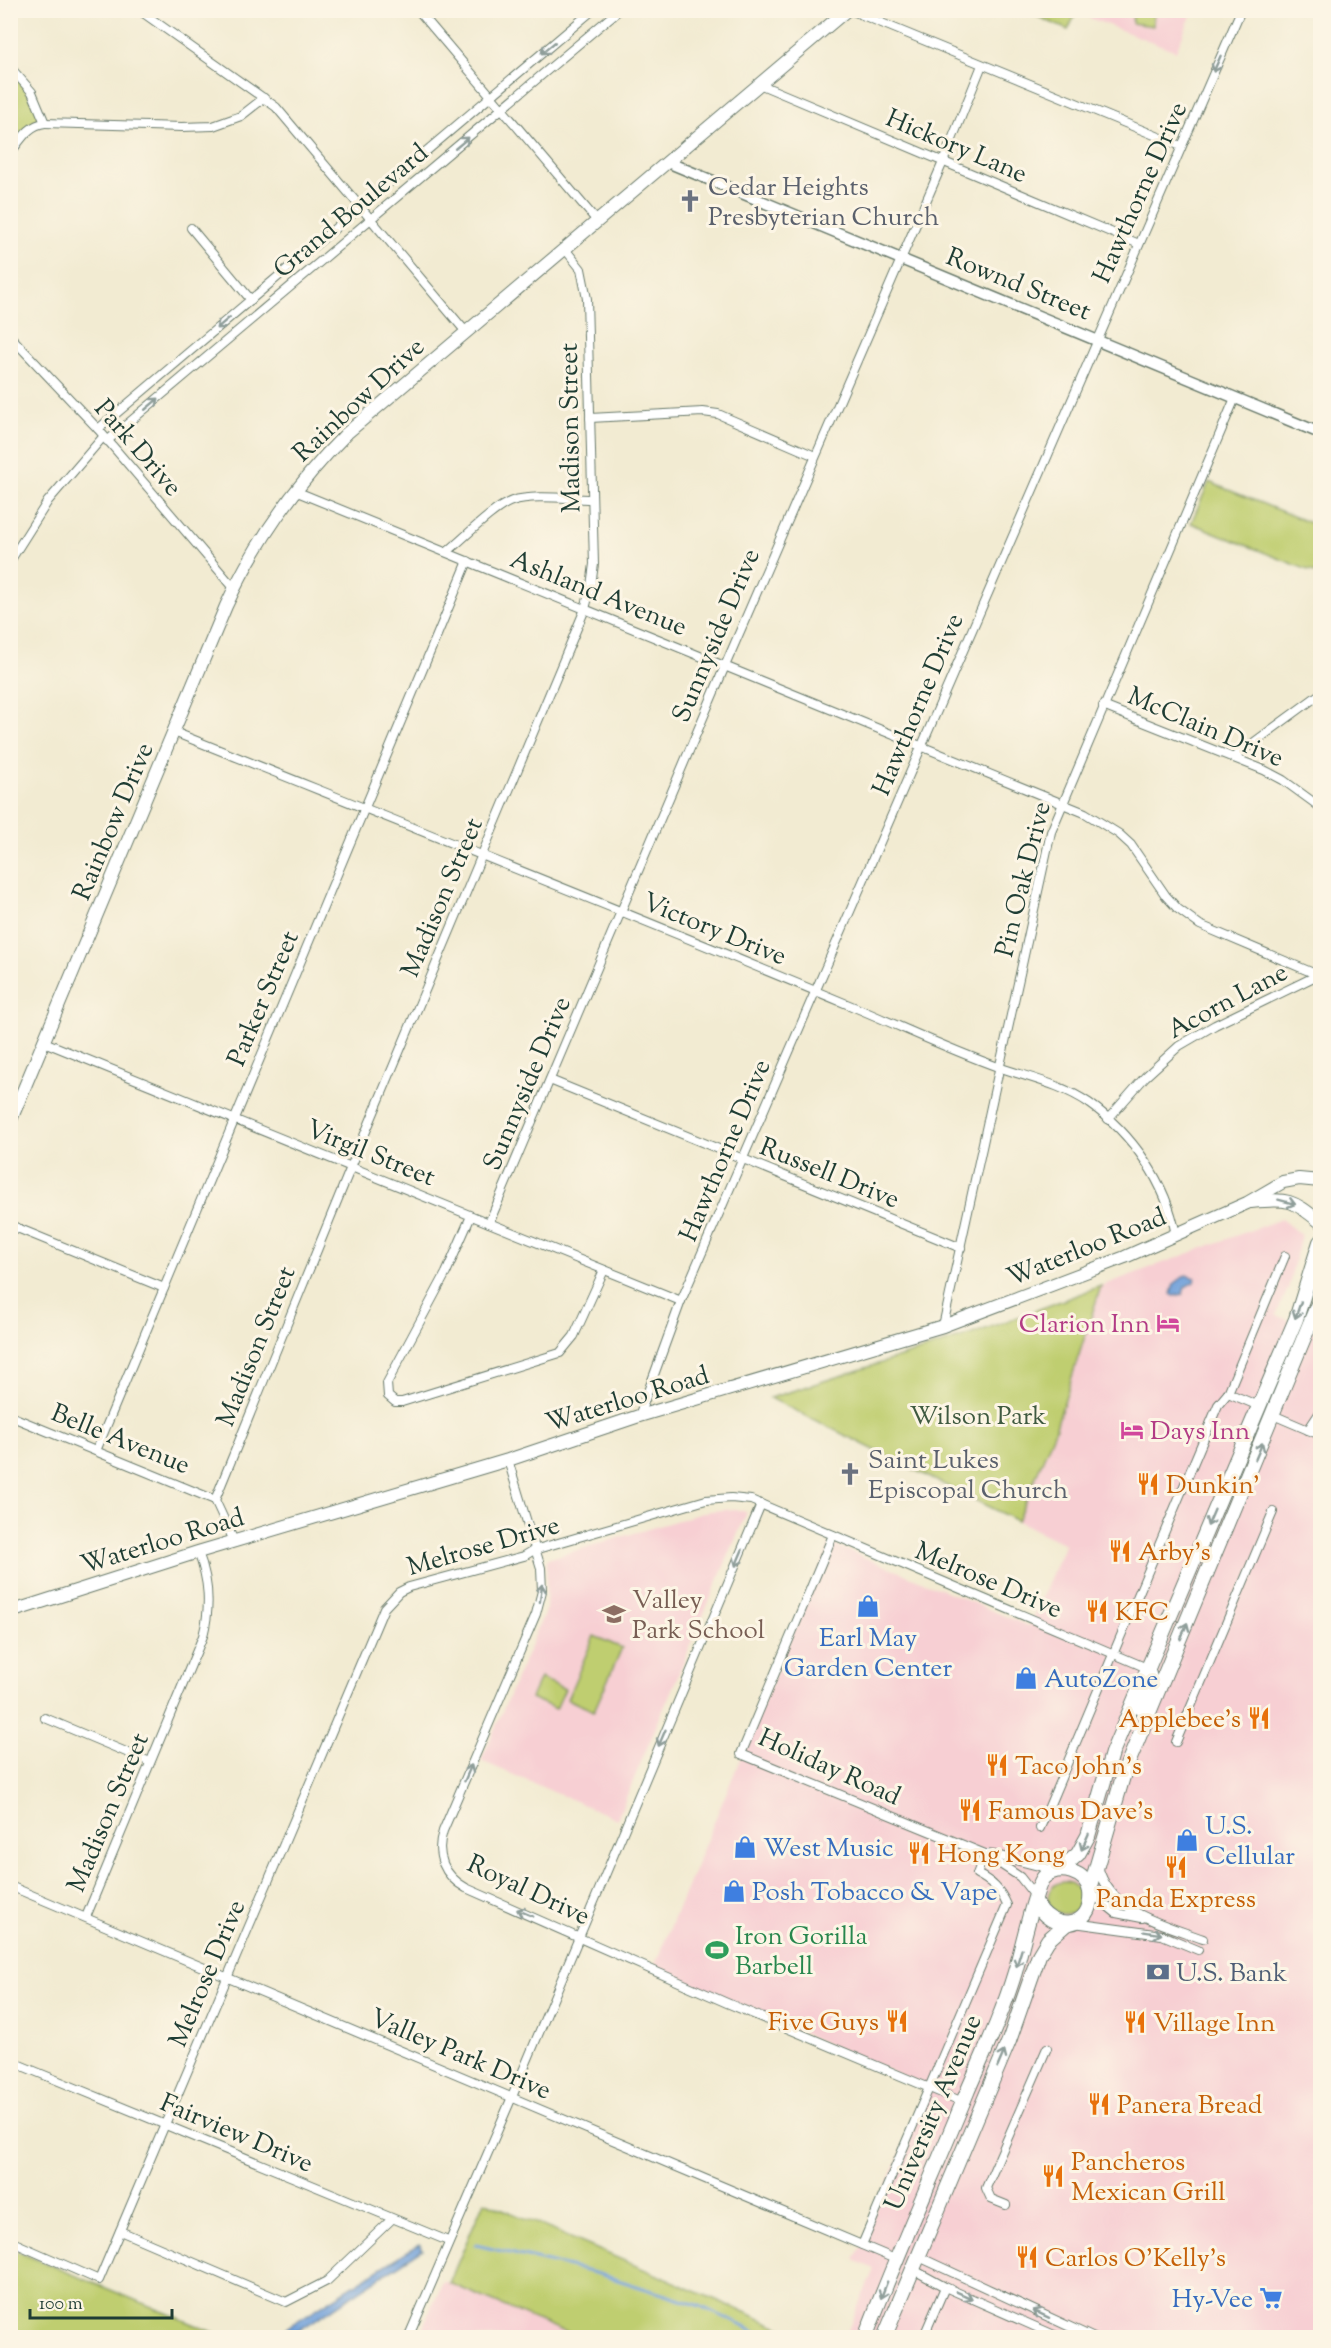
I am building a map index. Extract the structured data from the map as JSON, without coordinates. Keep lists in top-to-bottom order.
{
  "streets": {
    "main road": ["Rainbow Drive", "Waterloo Road", "University Avenue"],
    "street": [
      "Hickory Lane",
      "Hawthorne Drive",
      "Grand Boulevard",
      "Rownd Street",
      "Madison Street",
      "Park Drive",
      "Ashland Avenue",
      "Sunnyside Drive",
      "McClain Drive",
      "Pin Oak Drive",
      "Victory Drive",
      "Parker Street",
      "Acorn Lane",
      "Virgil Street",
      "Russell Drive",
      "Belle Avenue",
      "Melrose Drive",
      "Holiday Road",
      "Royal Drive",
      "Valley Park Drive",
      "Fairview Drive"
    ]
  },
  "crossings": [
    ["Hickory Lane", "Hawthorne Drive"],
    ["Hickory Lane", "Rainbow Drive"],
    ["Hickory Lane", "Sunnyside Drive"],
    ["Hawthorne Drive", "Rownd Street"],
    ["Hawthorne Drive", "Ashland Avenue"],
    ["Hawthorne Drive", "Victory Drive"],
    ["Hawthorne Drive", "Virgil Street"],
    ["Hawthorne Drive", "Russell Drive"],
    ["Hawthorne Drive", "Waterloo Road"],
    ["Grand Boulevard", "Park Drive"],
    ["Rownd Street", "Rainbow Drive"],
    ["Rownd Street", "Sunnyside Drive"],
    ["Rownd Street", "Pin Oak Drive"],
    ["Rainbow Drive", "Madison Street"],
    ["Rainbow Drive", "Park Drive"],
    ["Rainbow Drive", "Ashland Avenue"],
    ["Rainbow Drive", "Victory Drive"],
    ["Rainbow Drive", "Virgil Street"],
    ["Madison Street", "Ashland Avenue"],
    ["Madison Street", "Victory Drive"],
    ["Madison Street", "Virgil Street"],
    ["Madison Street", "Waterloo Road"],
    ["Madison Street", "Belle Avenue"],
    ["Madison Street", "Valley Park Drive"],
    ["Ashland Avenue", "Sunnyside Drive"],
    ["Ashland Avenue", "Pin Oak Drive"],
    ["Ashland Avenue", "Parker Street"],
    ["Ashland Avenue", "Acorn Lane"],
    ["Sunnyside Drive", "Victory Drive"],
    ["Sunnyside Drive", "Virgil Street"],
    ["Sunnyside Drive", "Russell Drive"],
    ["McClain Drive", "Pin Oak Drive"],
    ["Pin Oak Drive", "Victory Drive"],
    ["Pin Oak Drive", "Russell Drive"],
    ["Pin Oak Drive", "Waterloo Road"],
    ["Victory Drive", "Parker Street"],
    ["Victory Drive", "Acorn Lane"],
    ["Victory Drive", "Waterloo Road"],
    ["Parker Street", "Virgil Street"],
    ["Parker Street", "Belle Avenue"],
    ["Waterloo Road", "Royal Drive"],
    ["Melrose Drive", "Holiday Road"],
    ["Melrose Drive", "Royal Drive"],
    ["Melrose Drive", "Valley Park Drive"],
    ["Melrose Drive", "Fairview Drive"],
    ["Holiday Road", "University Avenue"],
    ["Royal Drive", "University Avenue"],
    ["Valley Park Drive", "University Avenue"]
  ],
  "parks": ["Wilson Park"],
  "places": {
    "church": ["Cedar Heights Presbyterian Church", "Saint Lukes Episcopal Church"],
    "hotel": ["Clarion Inn", "Days Inn"],
    "restaurant": [
      "Dunkin'",
      "Arby's",
      "KFC",
      "Applebee's",
      "Taco John's",
      "Famous Dave's",
      "Hong Kong",
      "Panda Express",
      "Five Guys",
      "Village Inn",
      "Panera Bread",
      "Pancheros Mexican Grill",
      "Carlos O'Kelly's"
    ],
    "shop": [
      "Earl May Garden Center",
      "AutoZone",
      "U.S. Cellular",
      "West Music",
      "Posh Tobacco & Vape"
    ],
    "school or university": ["Valley Park School"],
    "sports": ["Iron Gorilla Barbell"],
    "bank": ["U.S. Bank"],
    "supermarket": ["Hy-Vee"]
  },
  "scale_bar": "100 m"
}
